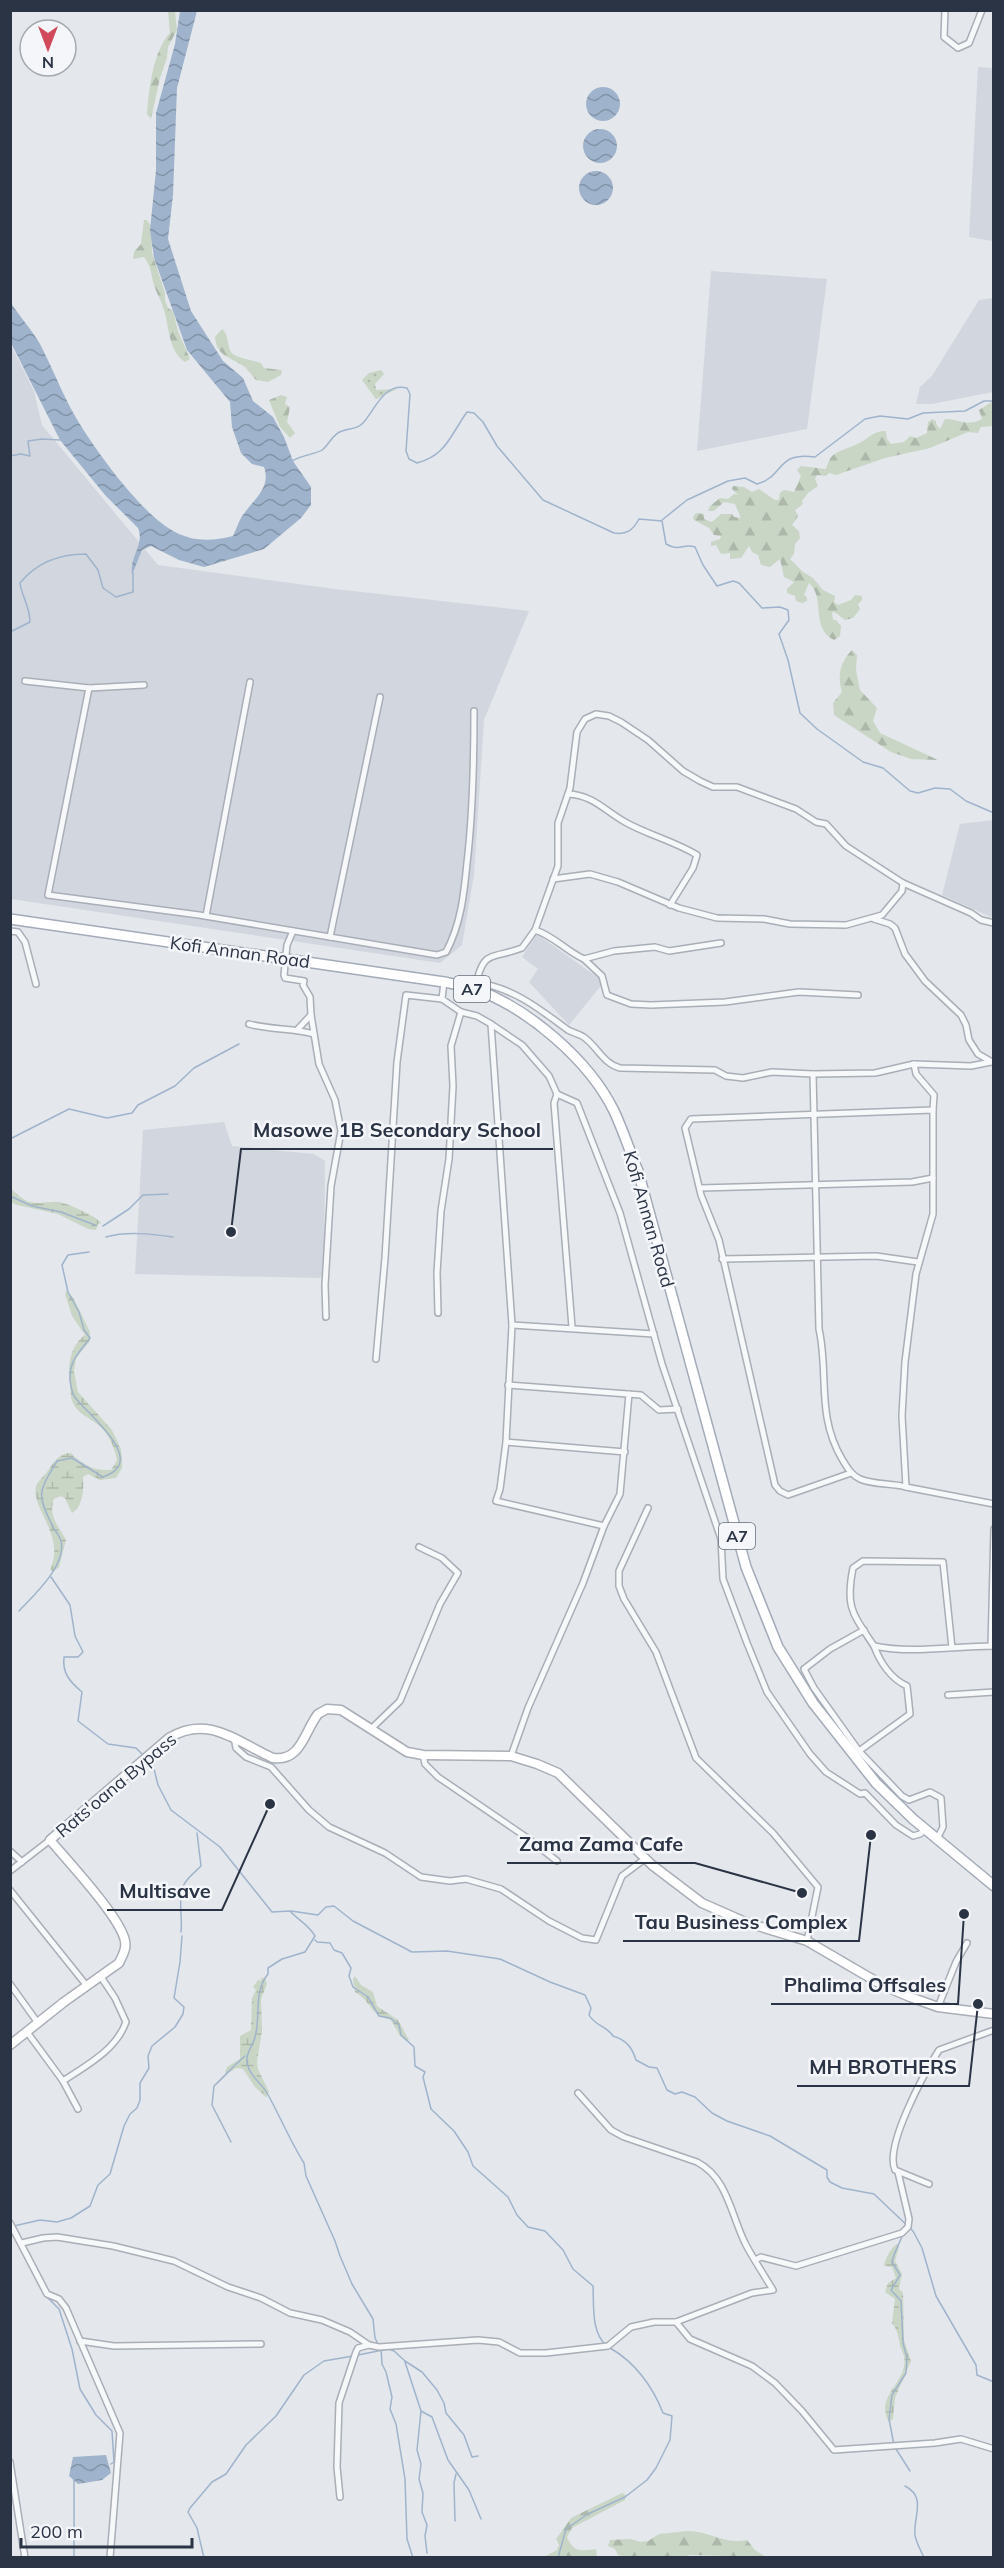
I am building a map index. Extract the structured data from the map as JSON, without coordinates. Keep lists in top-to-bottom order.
{
  "streets": {
    "main road": ["Kofi Annan Road", "A7"],
    "street": ["Rats'oana Bypass"]
  },
  "places": [
    "Masowe 1B Secondary School",
    "Multisave",
    "Tau Business Complex",
    "Zama Zama Cafe",
    "Phalima Offsales",
    "MH BROTHERS"
  ],
  "scale_bar": "200 m",
  "north": "bottom"
}
